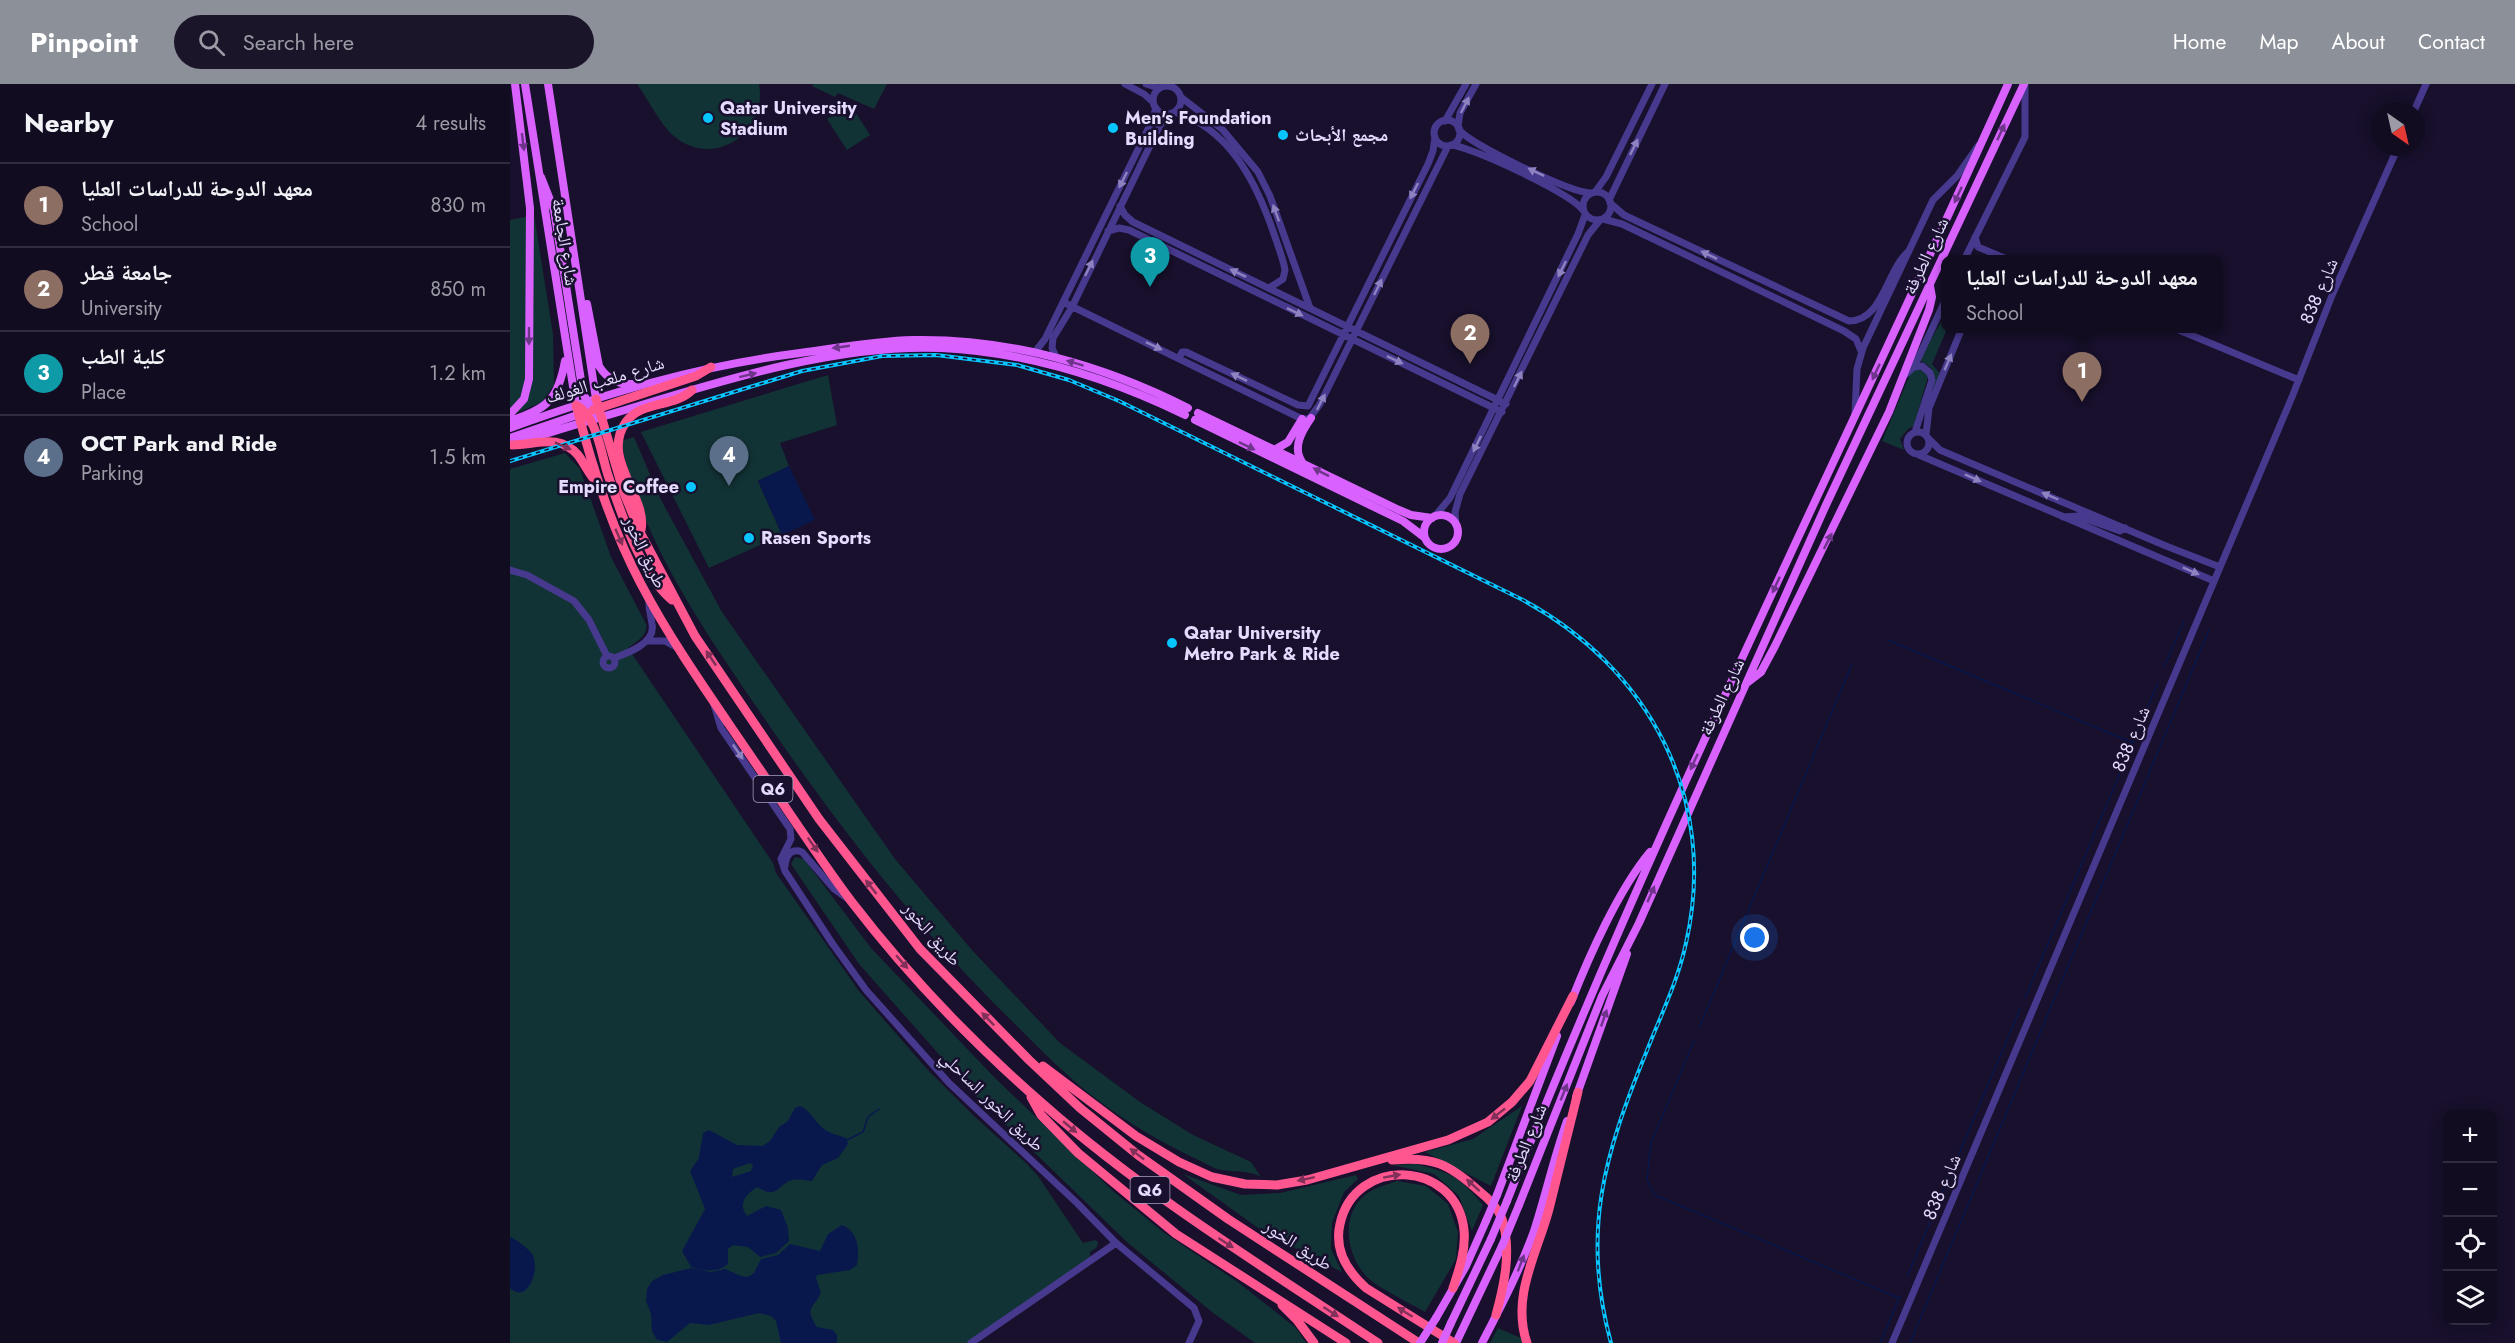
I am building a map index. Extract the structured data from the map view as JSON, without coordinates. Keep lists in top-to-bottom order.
{
  "streets": {
    "highway": ["طريق الخور", "Q6"],
    "main road": ["شارع الجامعة", "شارع الطرفة", "شارع ملعب الغولف"],
    "street": ["شارع 838", "طريق الخور الساحلي"]
  },
  "crossings": [
    ["شارع الجامعة", "شارع ملعب الغولف"],
    ["شارع الجامعة", "طريق الخور"],
    ["شارع ملعب الغولف", "طريق الخور"]
  ],
  "places": [
    "Qatar University Stadium",
    "Men's Foundation Building",
    "مجمع الأبحاث",
    "Empire Coffee",
    "Rasen Sports",
    "Qatar University Metro Park & Ride"
  ],
  "north": "bottom right",
  "page": {
    "header": "Pinpoint",
    "search": "Search here",
    "nav": [
      "Home",
      "Map",
      "About",
      "Contact"
    ],
    "heading": ["Nearby", "4 results"],
    "list": [
      {
        "mark": "1",
        "name": "معهد الدوحة للدراسات العليا",
        "note": "School",
        "value": "830 m"
      },
      {
        "mark": "2",
        "name": "جامعة قطر",
        "note": "University",
        "value": "850 m"
      },
      {
        "mark": "3",
        "name": "كلية الطب",
        "note": "Place",
        "value": "1.2 km"
      },
      {
        "mark": "4",
        "name": "OCT Park and Ride",
        "note": "Parking",
        "value": "1.5 km"
      }
    ],
    "pins": [
      "3",
      "2",
      "1",
      "4"
    ],
    "popup": ["معهد الدوحة للدراسات العليا", "School"],
    "map_buttons": ["+", "−"]
  }
}
